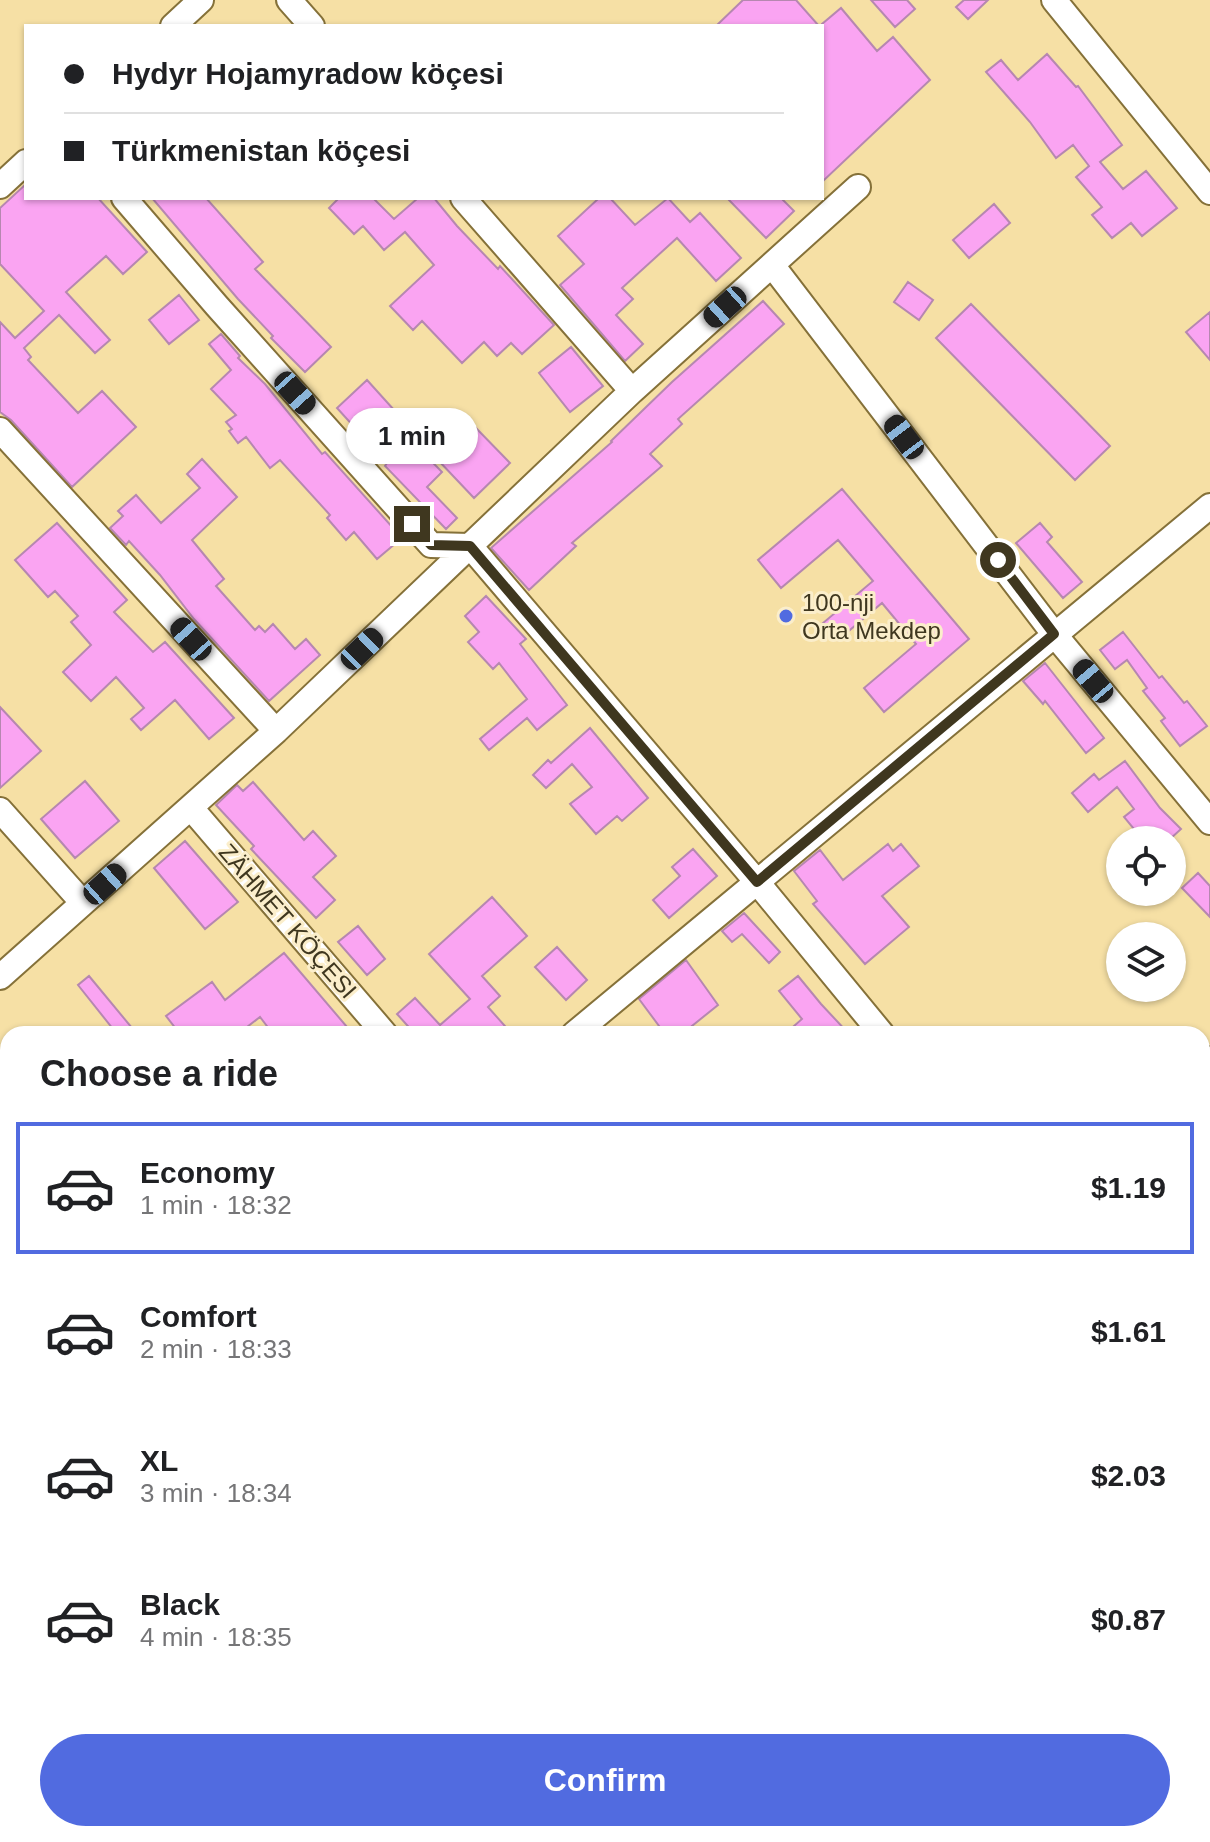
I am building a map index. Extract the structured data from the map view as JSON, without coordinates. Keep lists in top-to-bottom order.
{
  "streets": {
    "street": ["ZÄHMET KÖÇESI"]
  },
  "places": ["100-nji Orta Mekdep"],
  "page": {
    "banner": ["Hydyr Hojamyradow köçesi", "Türkmenistan köçesi"],
    "bubble": "1 min",
    "heading": "Choose a ride",
    "list": [
      {
        "name": "Economy",
        "note": "1 min · 18:32",
        "value": "$1.19"
      },
      {
        "name": "Comfort",
        "note": "2 min · 18:33",
        "value": "$1.61"
      },
      {
        "name": "XL",
        "note": "3 min · 18:34",
        "value": "$2.03"
      },
      {
        "name": "Black",
        "note": "4 min · 18:35",
        "value": "$0.87"
      }
    ],
    "buttons": "Confirm"
  }
}
